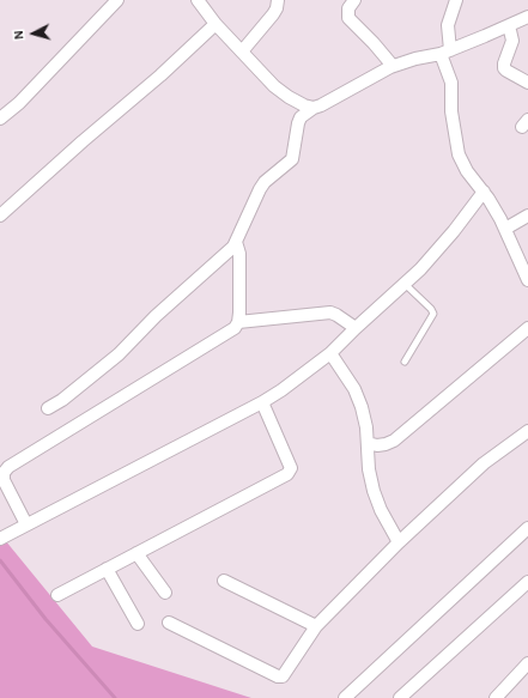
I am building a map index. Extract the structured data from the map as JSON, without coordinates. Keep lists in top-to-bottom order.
{
  "north": "left"
}
